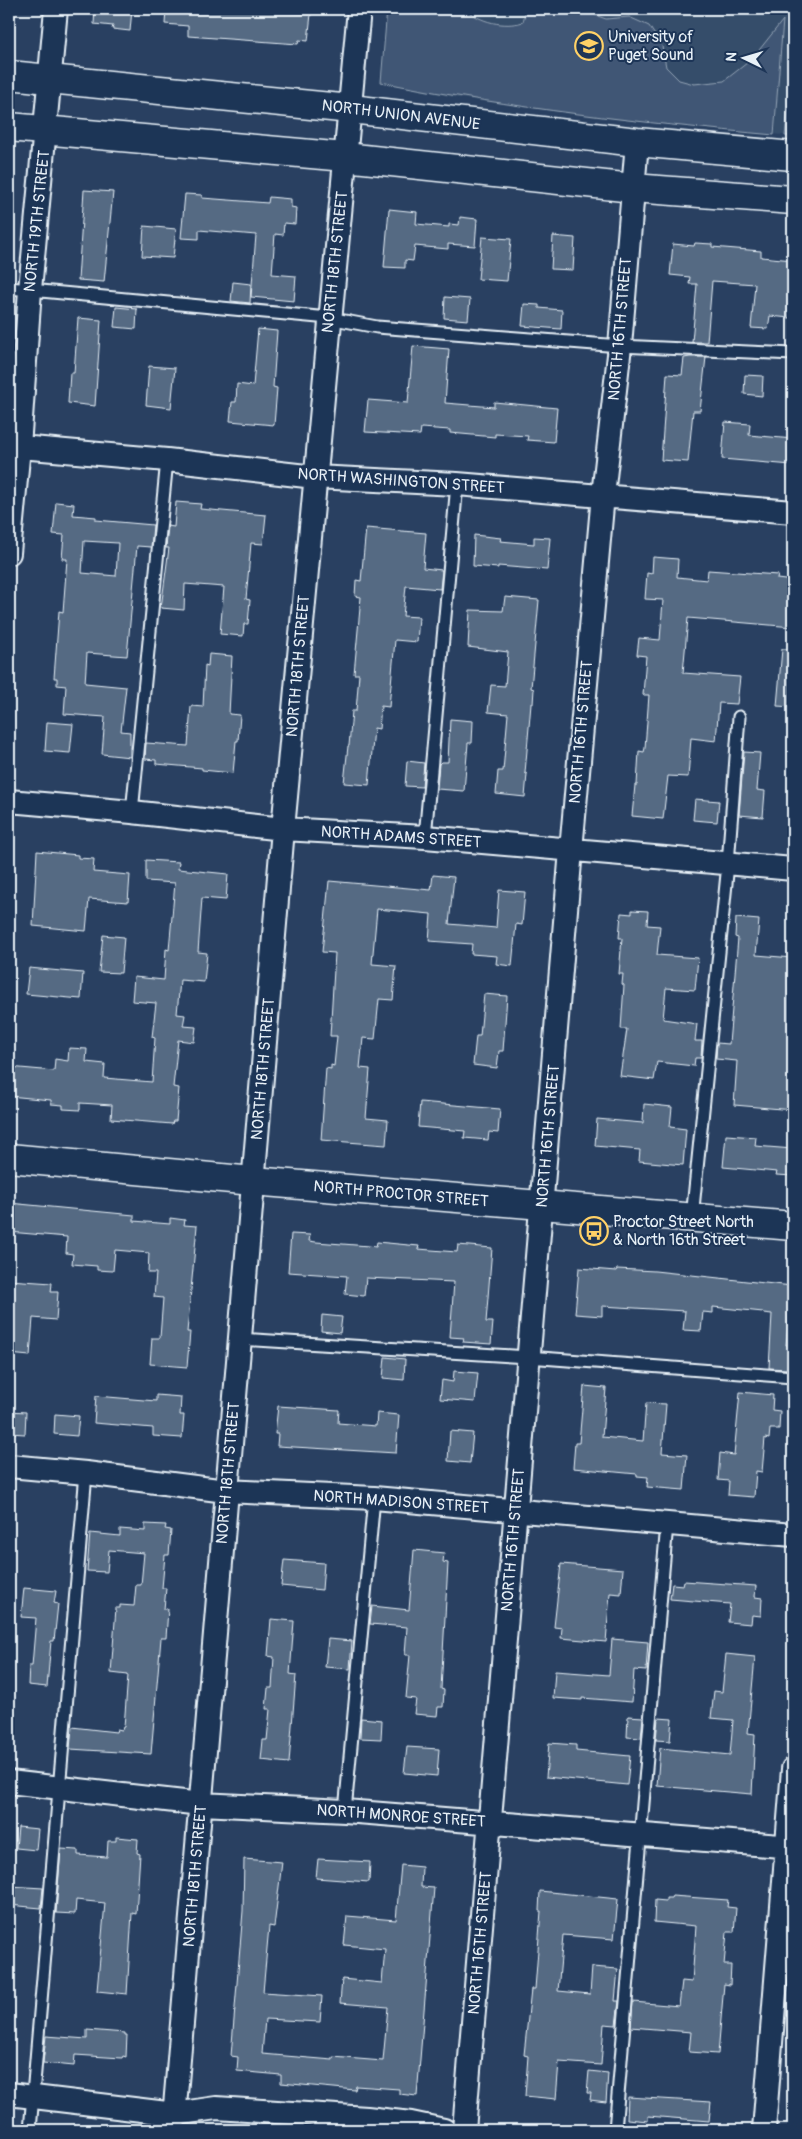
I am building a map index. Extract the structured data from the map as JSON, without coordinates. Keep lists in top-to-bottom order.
{
  "streets": {
    "street": [
      "NORTH UNION AVENUE",
      "NORTH 19TH STREET",
      "NORTH 18TH STREET",
      "NORTH 16TH STREET",
      "NORTH WASHINGTON STREET",
      "NORTH ADAMS STREET",
      "NORTH PROCTOR STREET",
      "NORTH MADISON STREET",
      "NORTH MONROE STREET"
    ]
  },
  "crossings": [
    ["NORTH UNION AVENUE", "NORTH 19TH STREET"],
    ["NORTH UNION AVENUE", "NORTH 18TH STREET"],
    ["NORTH UNION AVENUE", "NORTH 16TH STREET"],
    ["NORTH 19TH STREET", "NORTH WASHINGTON STREET"],
    ["NORTH 18TH STREET", "NORTH WASHINGTON STREET"],
    ["NORTH 18TH STREET", "NORTH ADAMS STREET"],
    ["NORTH 18TH STREET", "NORTH PROCTOR STREET"],
    ["NORTH 18TH STREET", "NORTH MADISON STREET"],
    ["NORTH 18TH STREET", "NORTH MONROE STREET"],
    ["NORTH 16TH STREET", "NORTH WASHINGTON STREET"],
    ["NORTH 16TH STREET", "NORTH ADAMS STREET"],
    ["NORTH 16TH STREET", "NORTH PROCTOR STREET"],
    ["NORTH 16TH STREET", "NORTH MADISON STREET"],
    ["NORTH 16TH STREET", "NORTH MONROE STREET"]
  ],
  "places": {
    "school or university": ["University of Puget Sound"],
    "bus stop": ["Proctor Street North & North 16th Street"]
  },
  "north": "left"
}
